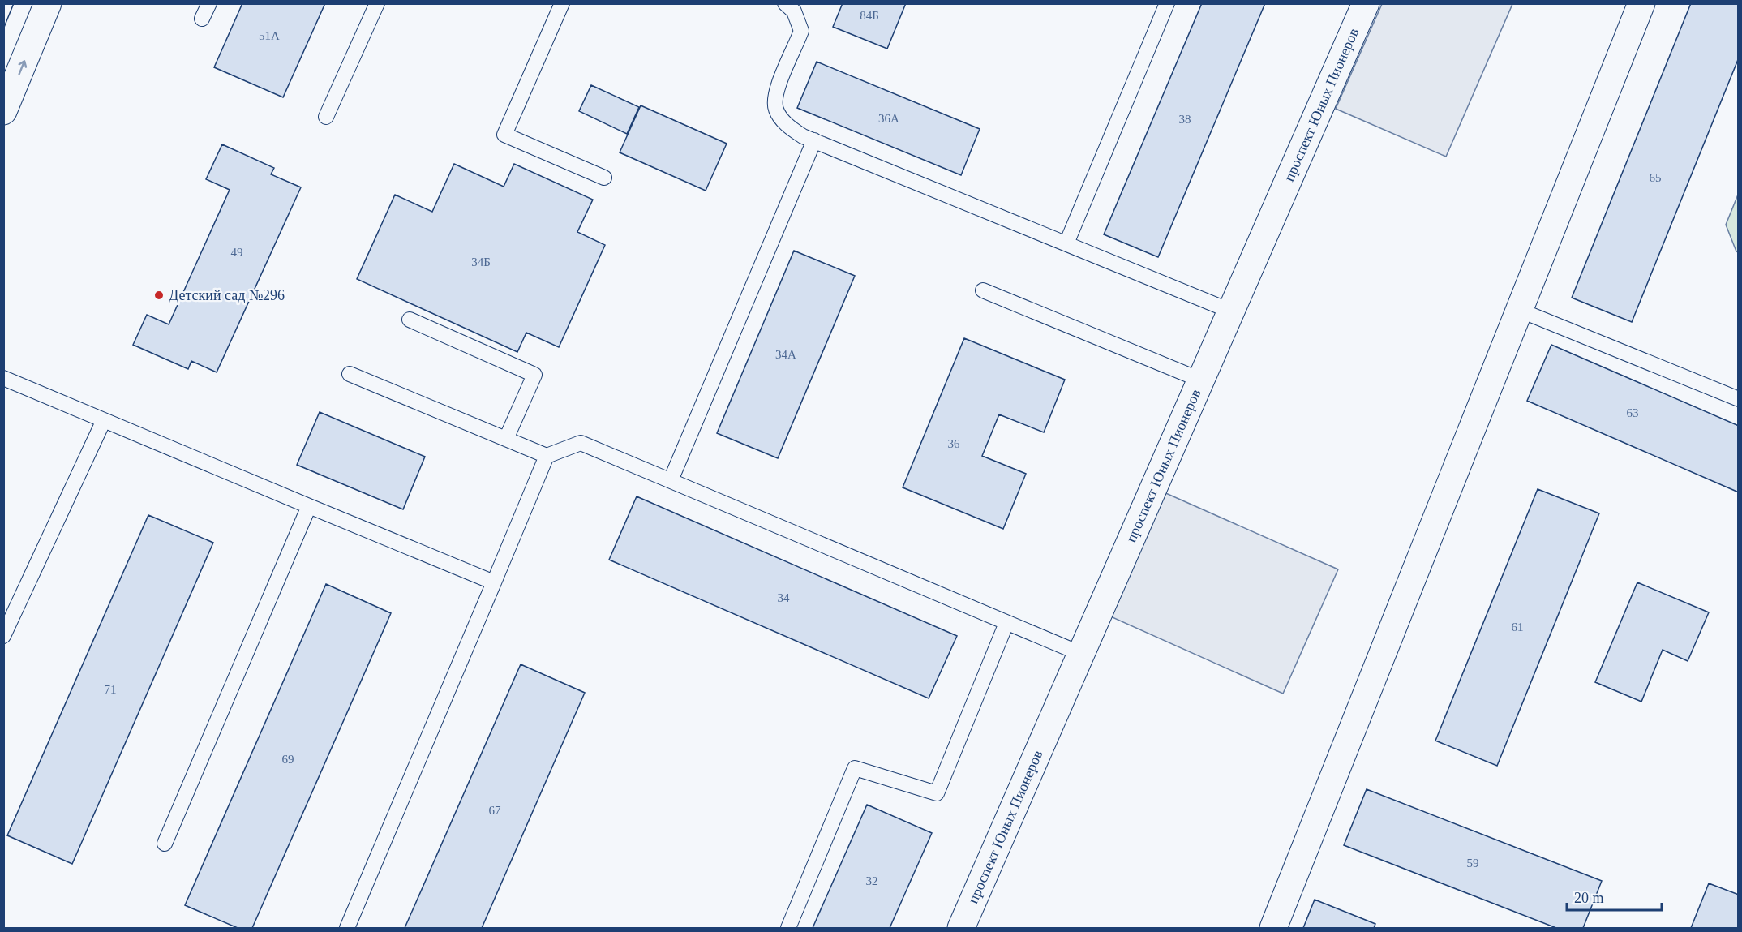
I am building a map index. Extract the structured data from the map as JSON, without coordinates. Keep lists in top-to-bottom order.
{
  "streets": {
    "street": ["проспект Юных Пионеров"]
  },
  "places": ["Детский сад №296"],
  "house_numbers": [
    "84Б",
    "51А",
    "36А",
    "38",
    "65",
    "49",
    "34Б",
    "34А",
    "63",
    "36",
    "34",
    "61",
    "71",
    "69",
    "67",
    "59",
    "32"
  ],
  "scale_bar": "20 m"
}
